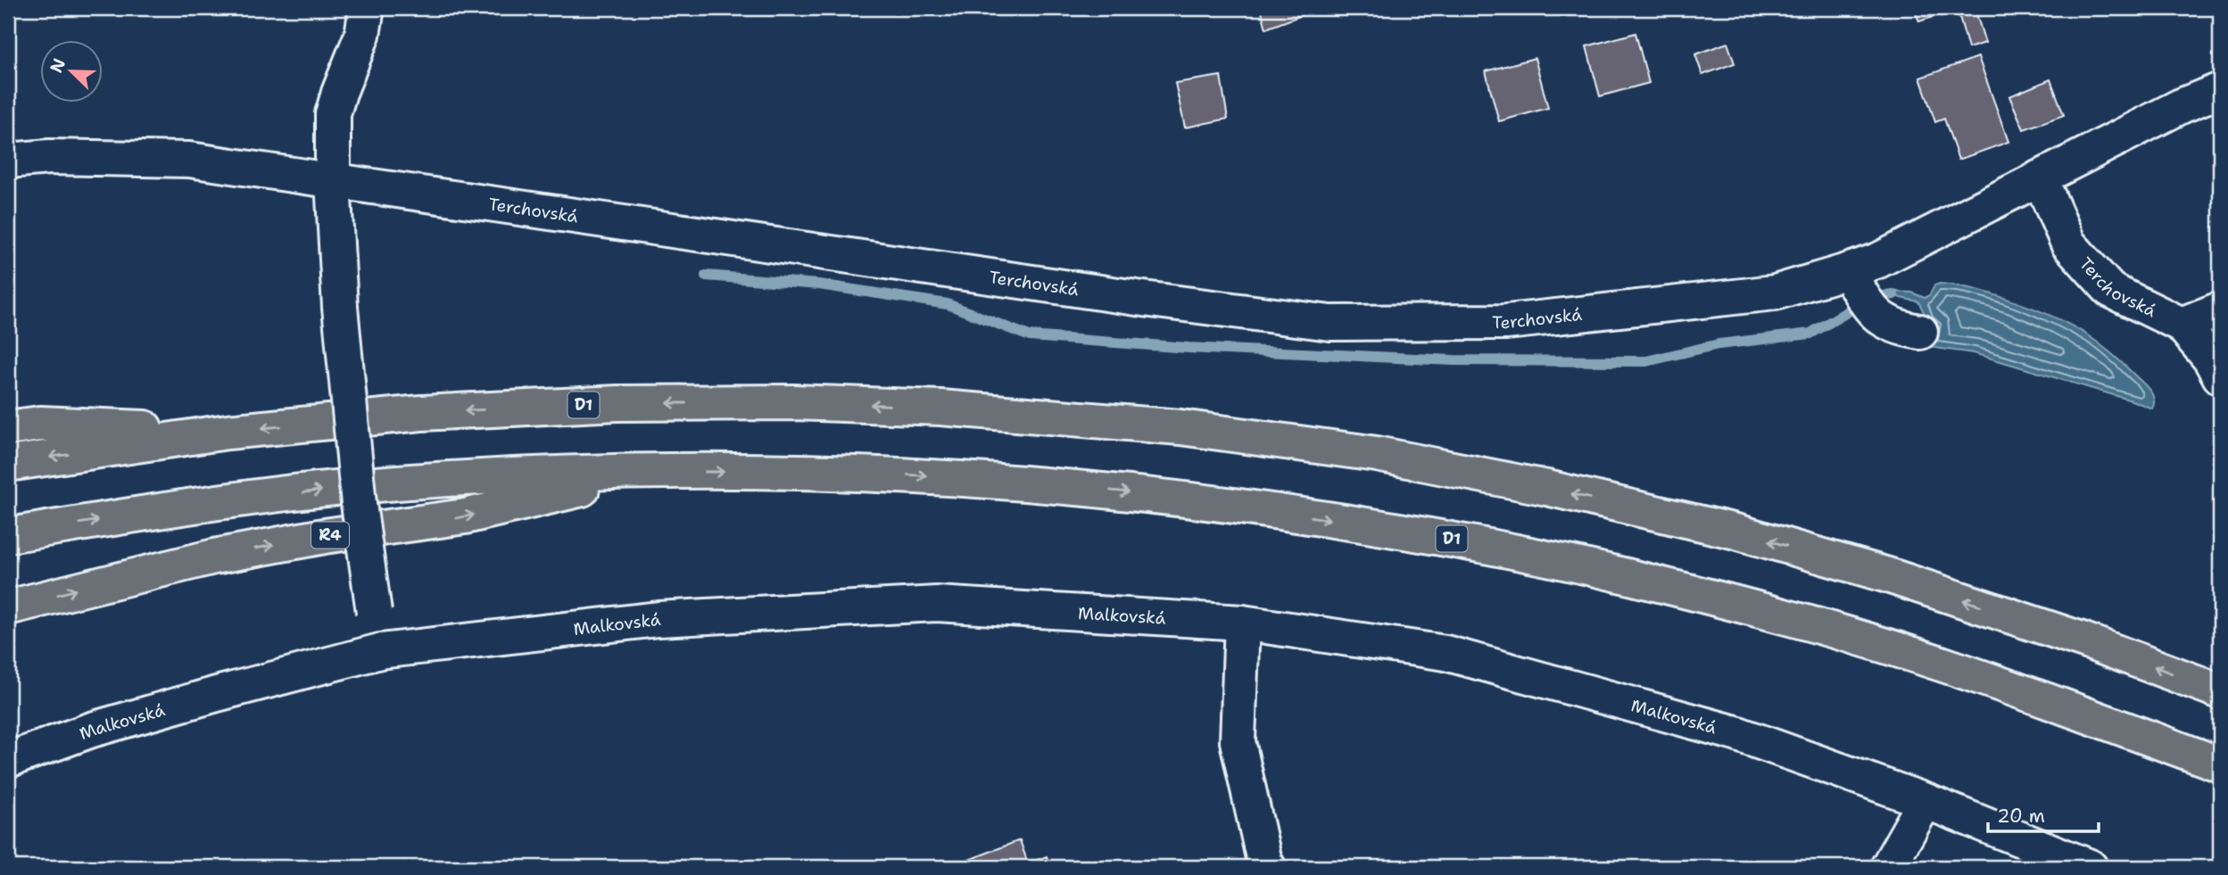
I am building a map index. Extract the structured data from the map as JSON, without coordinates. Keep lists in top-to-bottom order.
{
  "streets": {
    "highway": ["D1", "R4"],
    "street": ["Terchovská", "Malkovská"]
  },
  "crossings": [
    ["D1", "R4"]
  ],
  "scale_bar": "20 m",
  "north": "top left"
}
